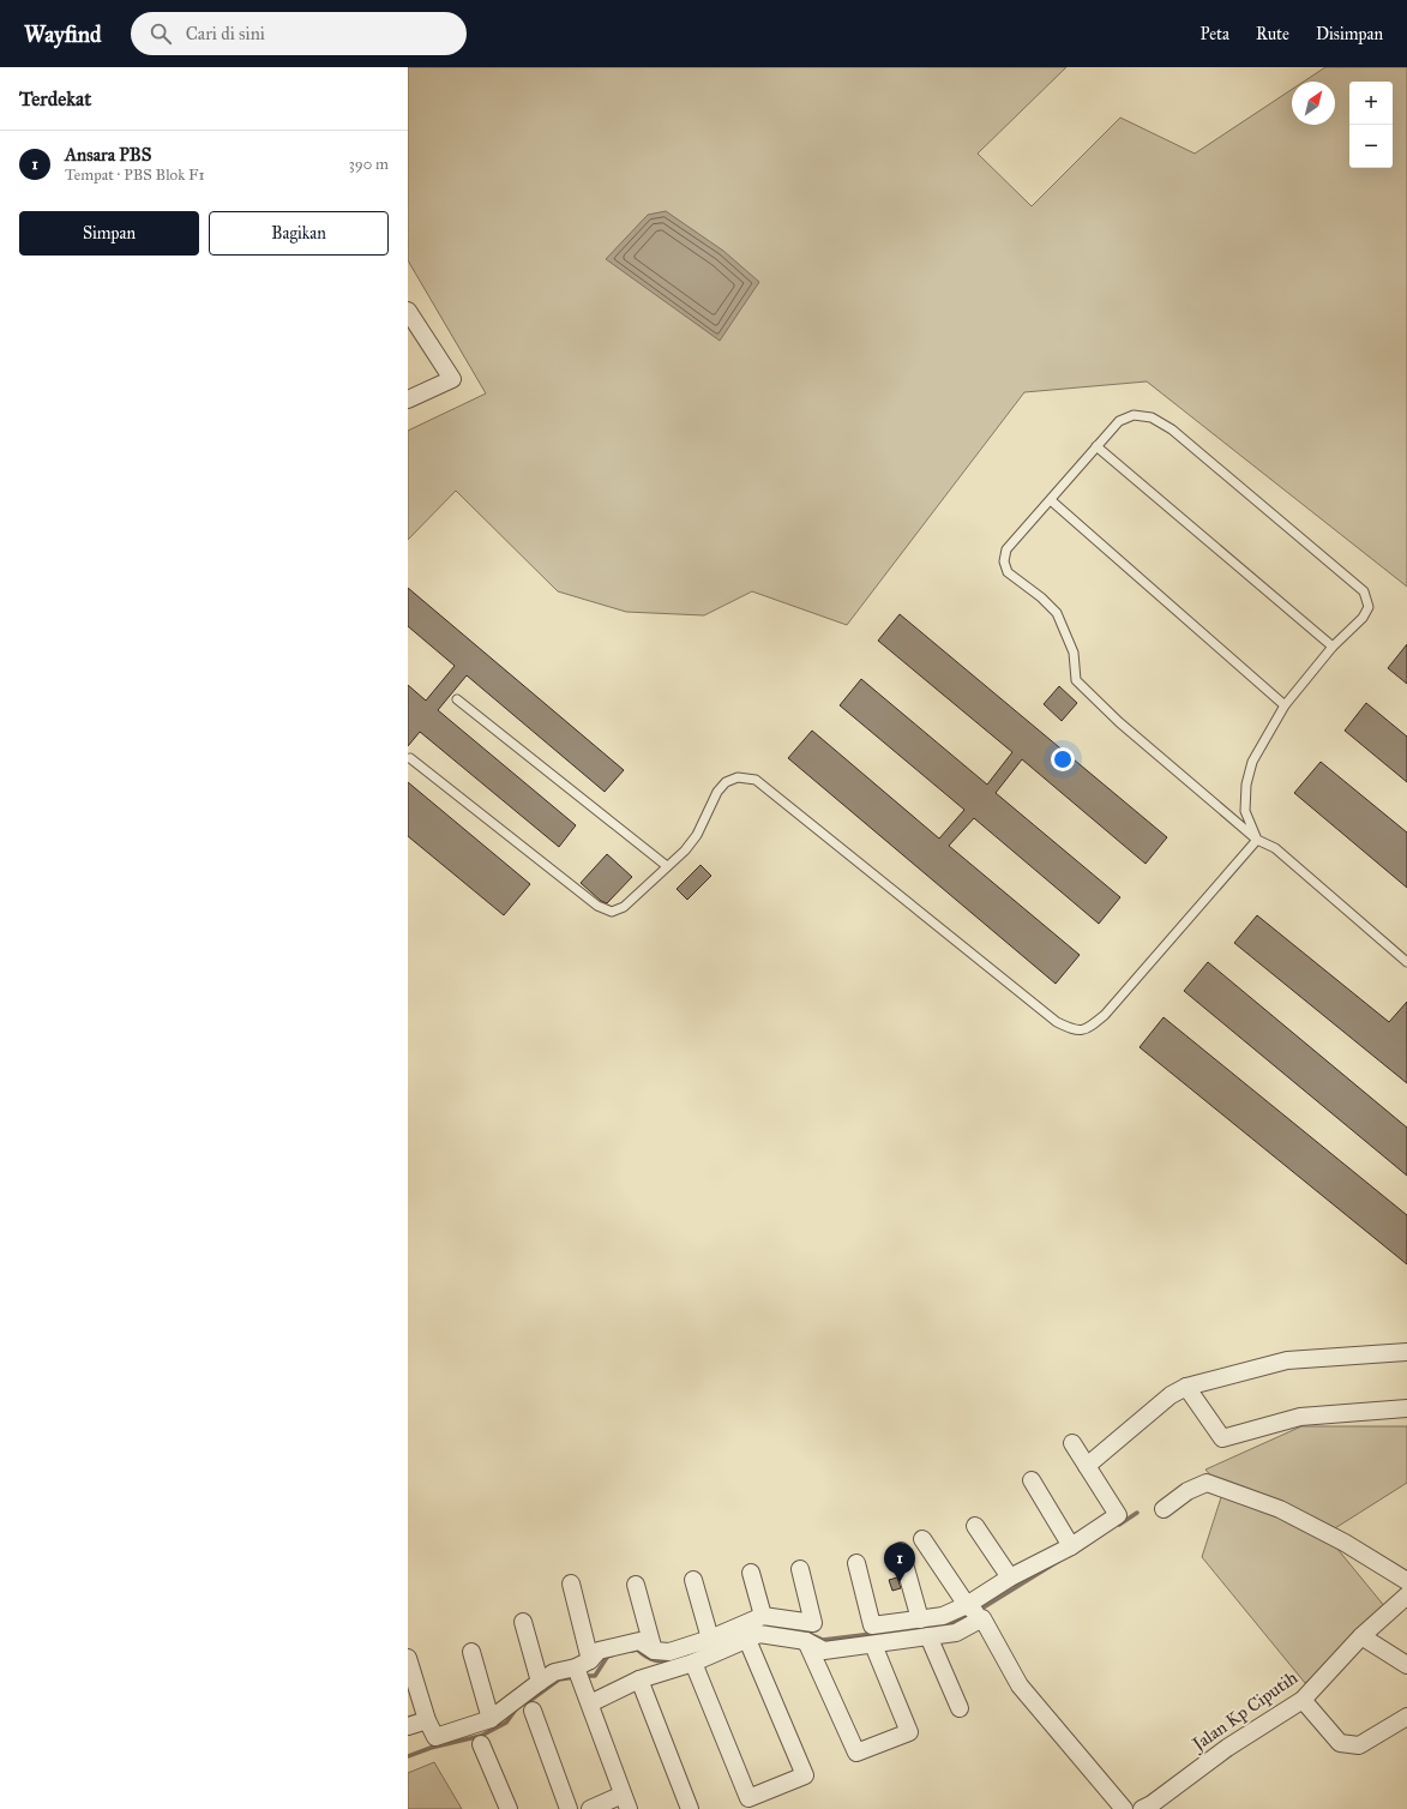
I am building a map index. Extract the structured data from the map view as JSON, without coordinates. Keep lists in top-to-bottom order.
{
  "streets": {
    "street": ["Jalan Kp Ciputih"]
  },
  "north": "top right",
  "page": {
    "header": "Wayfind",
    "search": "Cari di sini",
    "nav": ["Peta", "Rute", "Disimpan"],
    "heading": "Terdekat",
    "map_buttons": ["+", "−"],
    "list": [
      {
        "mark": "1",
        "name": "Ansara PBS",
        "note": "Tempat · PBS Blok F1",
        "value": "390 m"
      }
    ],
    "buttons": ["Simpan", "Bagikan"],
    "pins": "1"
  }
}
